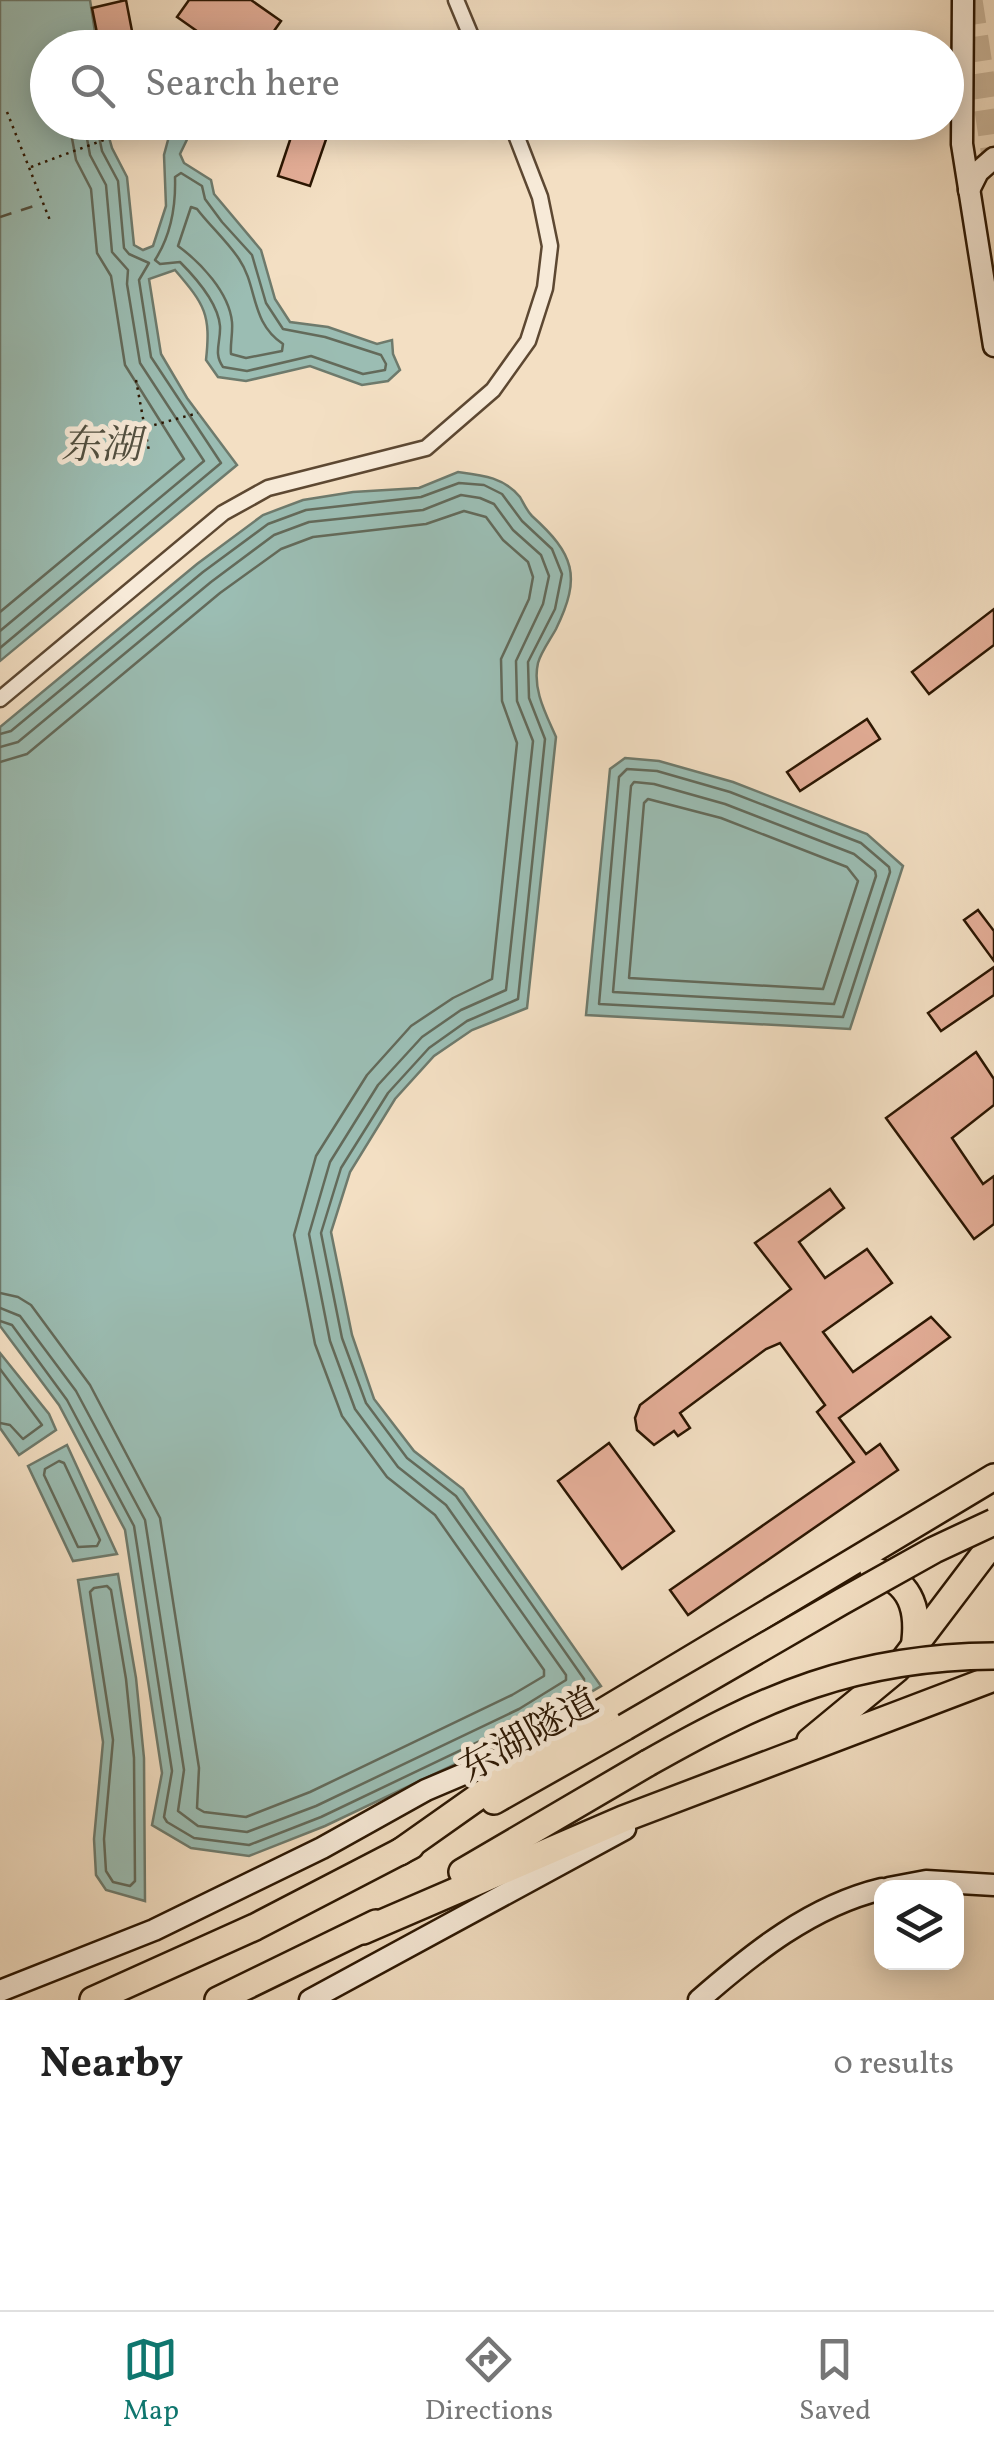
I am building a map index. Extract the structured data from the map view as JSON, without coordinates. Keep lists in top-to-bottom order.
{
  "streets": {
    "highway": ["东湖隧道"]
  },
  "water": ["东湖"],
  "page": {
    "search": "Search here",
    "heading": ["Nearby", "0 results"],
    "nav": ["Map", "Directions", "Saved"]
  }
}
